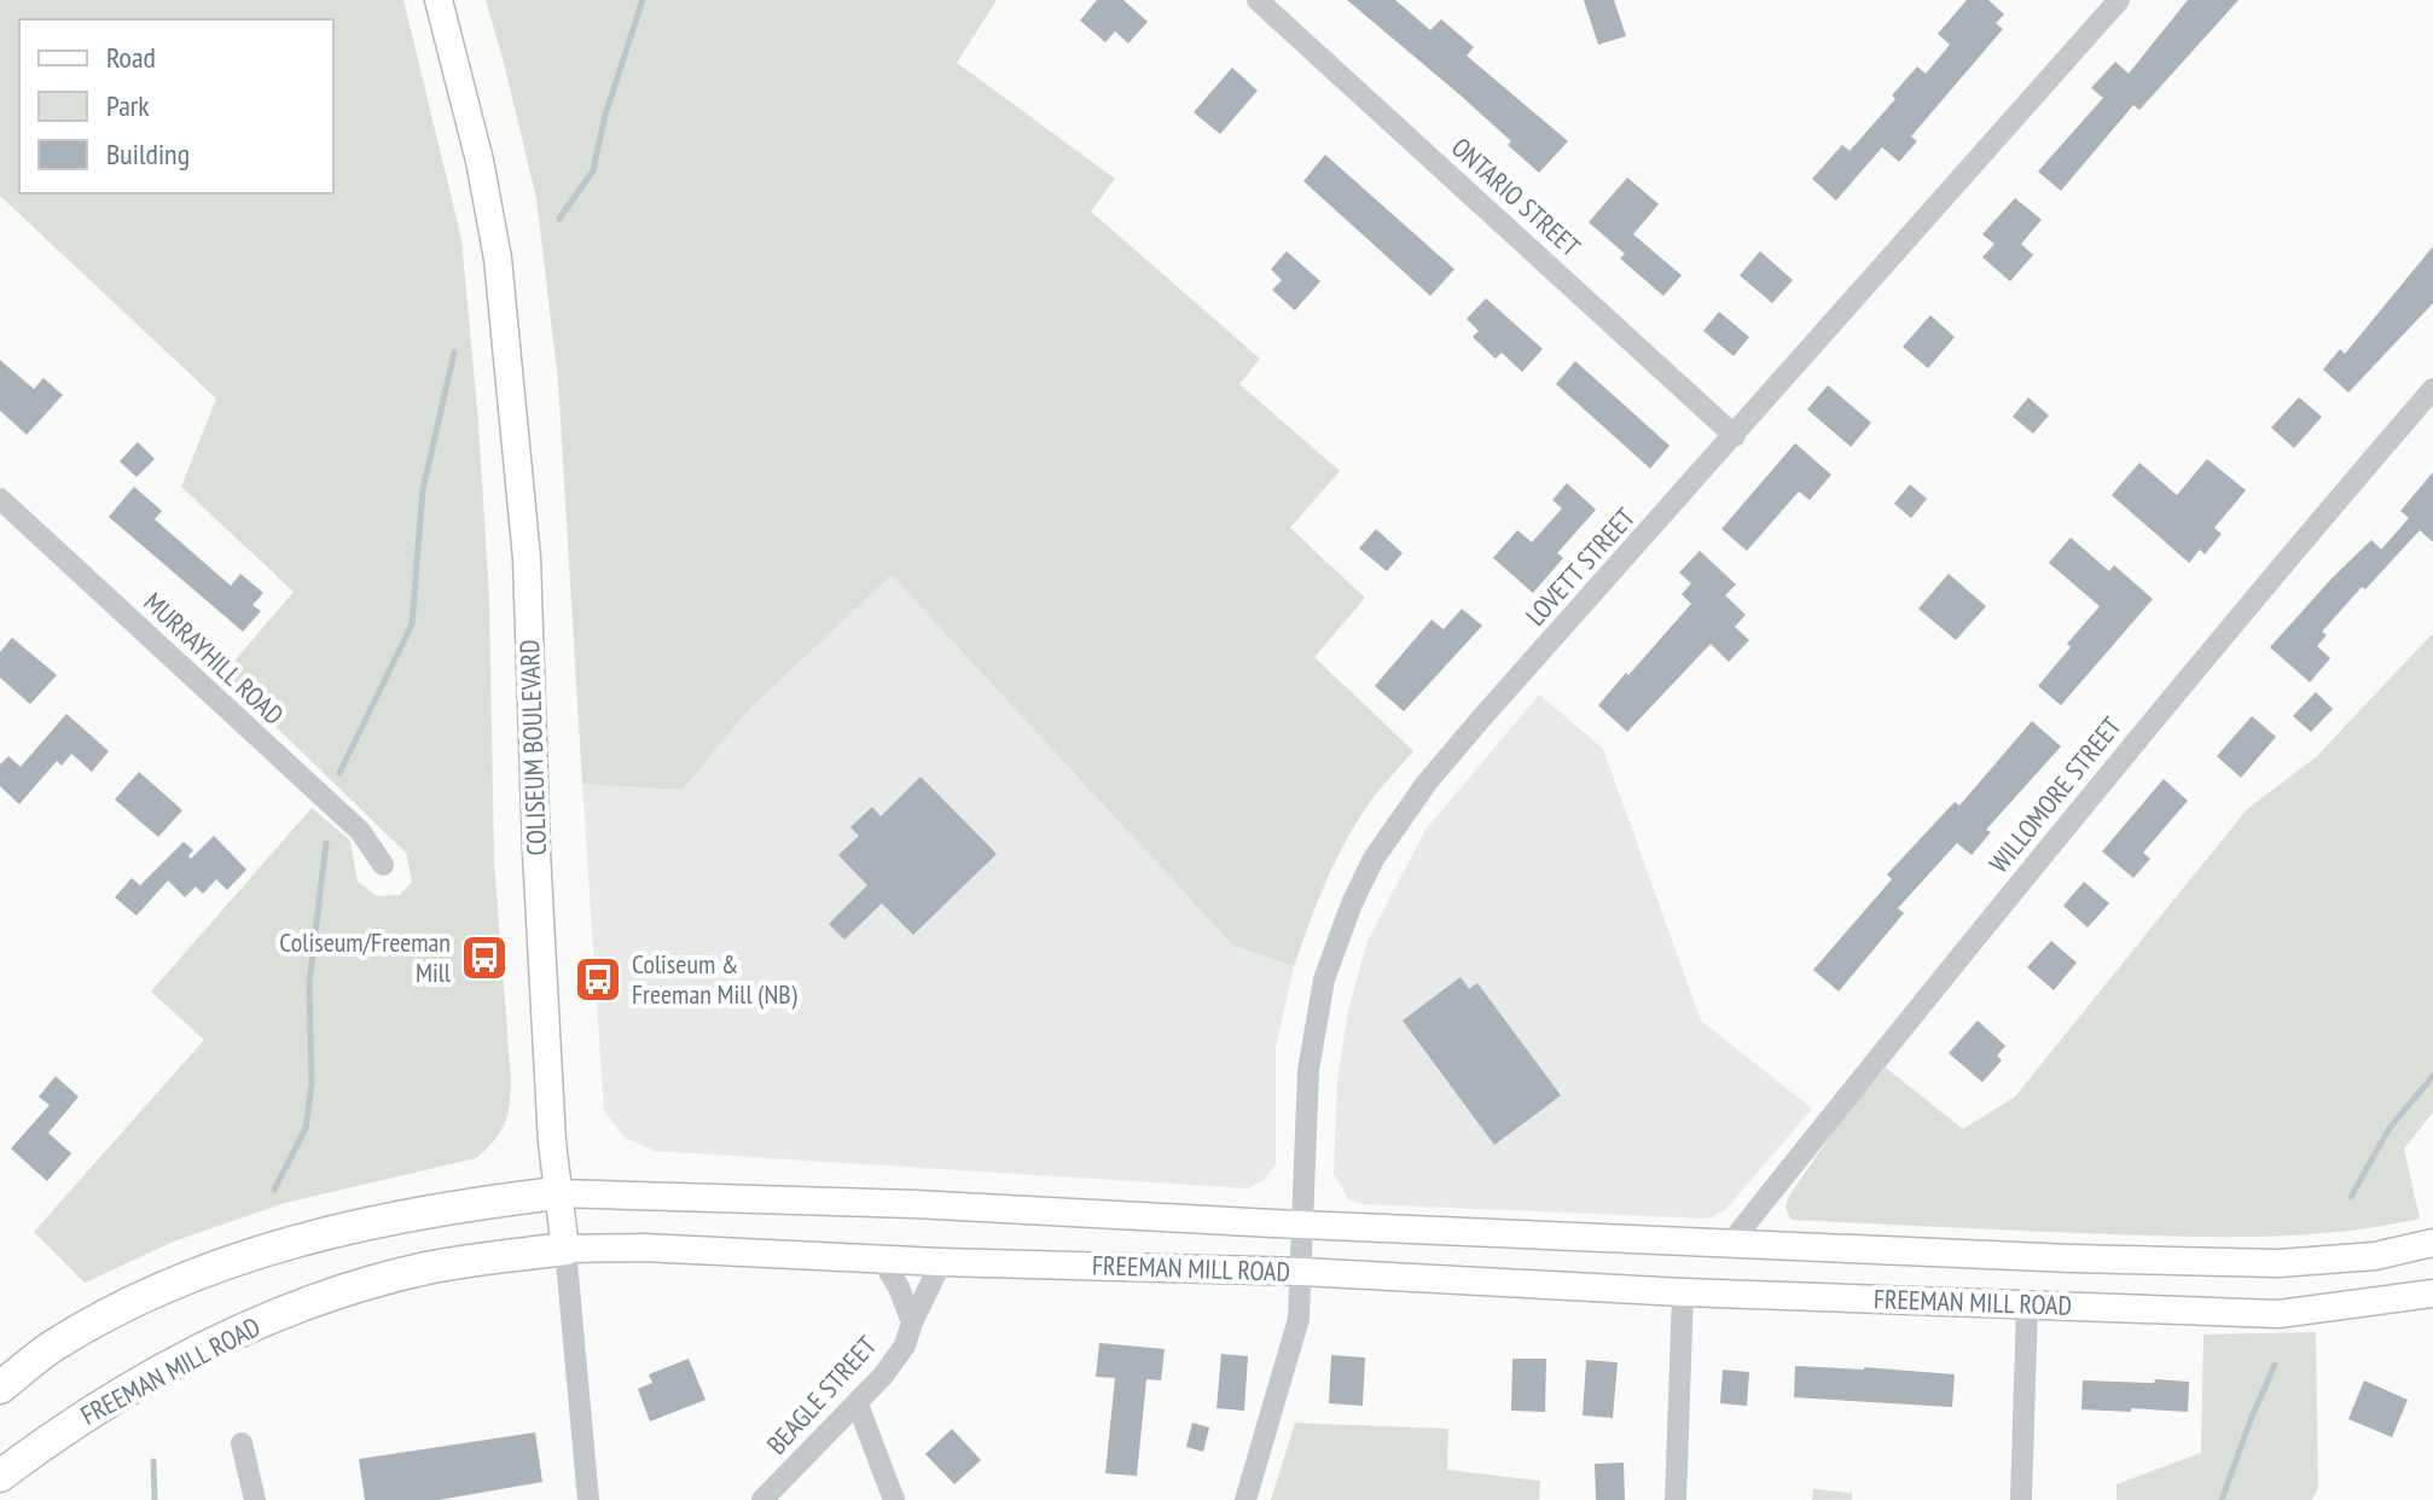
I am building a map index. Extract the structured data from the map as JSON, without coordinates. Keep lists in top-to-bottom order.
{
  "streets": {
    "highway": ["FREEMAN MILL ROAD"],
    "main road": ["COLISEUM BOULEVARD"],
    "street": [
      "ONTARIO STREET",
      "LOVETT STREET",
      "MURRAYHILL ROAD",
      "WILLOMORE STREET",
      "BEAGLE STREET"
    ]
  },
  "crossings": [
    ["ONTARIO STREET", "LOVETT STREET"],
    ["LOVETT STREET", "FREEMAN MILL ROAD"],
    ["COLISEUM BOULEVARD", "FREEMAN MILL ROAD"],
    ["WILLOMORE STREET", "FREEMAN MILL ROAD"],
    ["FREEMAN MILL ROAD", "BEAGLE STREET"]
  ],
  "places": {
    "bus stop": ["Coliseum/Freeman Mill", "Coliseum & Freeman Mill (NB)"]
  },
  "legend": ["Road", "Park", "Building"]
}
